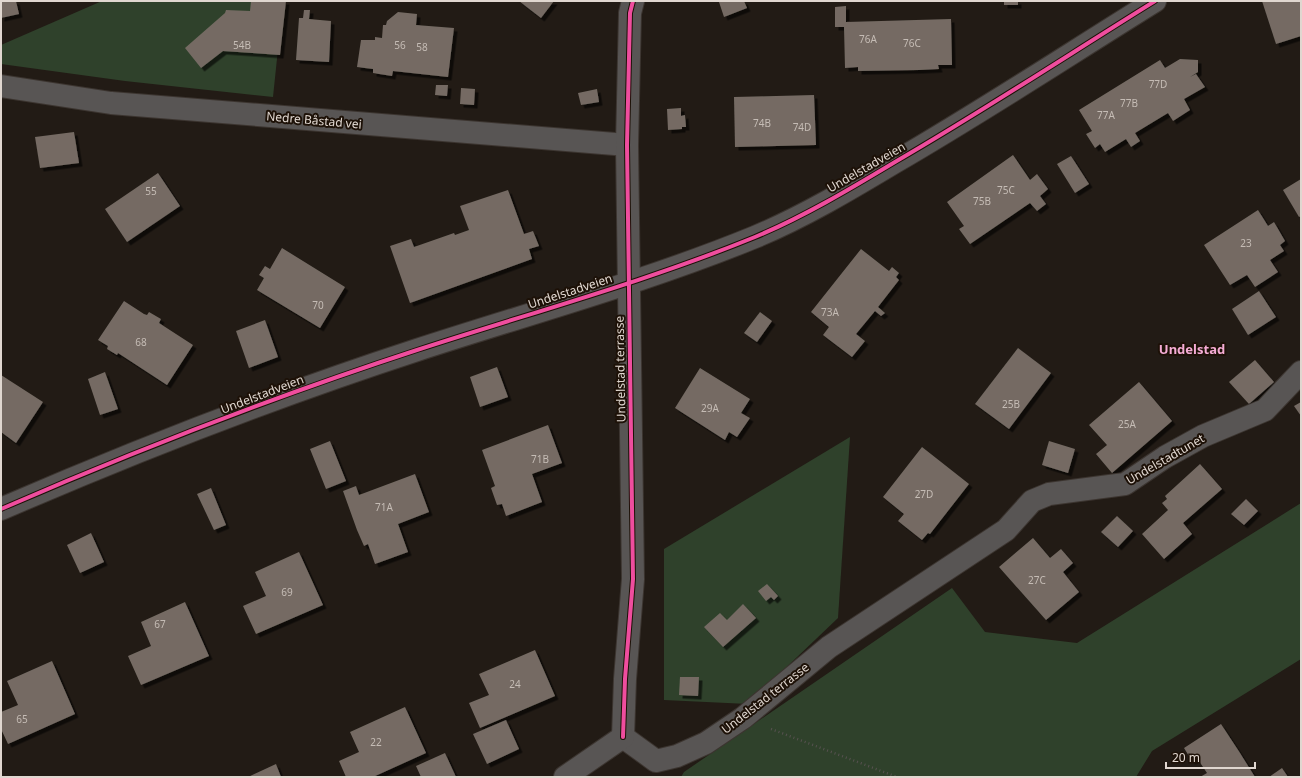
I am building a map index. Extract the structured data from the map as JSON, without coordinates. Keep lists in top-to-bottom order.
{
  "streets": {
    "street": [
      "Nedre Båstad vei",
      "Undelstadveien",
      "Undelstad terrasse",
      "Undelstadtunet"
    ]
  },
  "crossings": [
    ["Nedre Båstad vei", "Undelstad terrasse"],
    ["Undelstadveien", "Undelstad terrasse"],
    ["Undelstad terrasse", "Undelstadtunet"]
  ],
  "districts": ["Undelstad"],
  "house_numbers": [
    "76A",
    "76C",
    "54B",
    "56",
    "58",
    "77D",
    "77B",
    "77A",
    "74B",
    "74D",
    "75C",
    "55",
    "75B",
    "23",
    "70",
    "73A",
    "68",
    "25B",
    "29A",
    "25A",
    "71B",
    "27D",
    "71A",
    "27C",
    "69",
    "67",
    "24",
    "65",
    "22"
  ],
  "scale_bar": "20 m"
}
